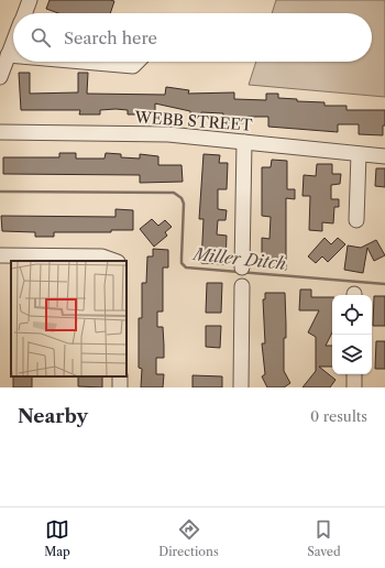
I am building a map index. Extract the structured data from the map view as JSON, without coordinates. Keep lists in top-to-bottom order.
{
  "streets": {
    "street": ["WEBB STREET"]
  },
  "water": ["Miller Ditch"],
  "page": {
    "search": "Search here",
    "heading": ["Nearby", "0 results"],
    "nav": ["Map", "Directions", "Saved"]
  }
}
